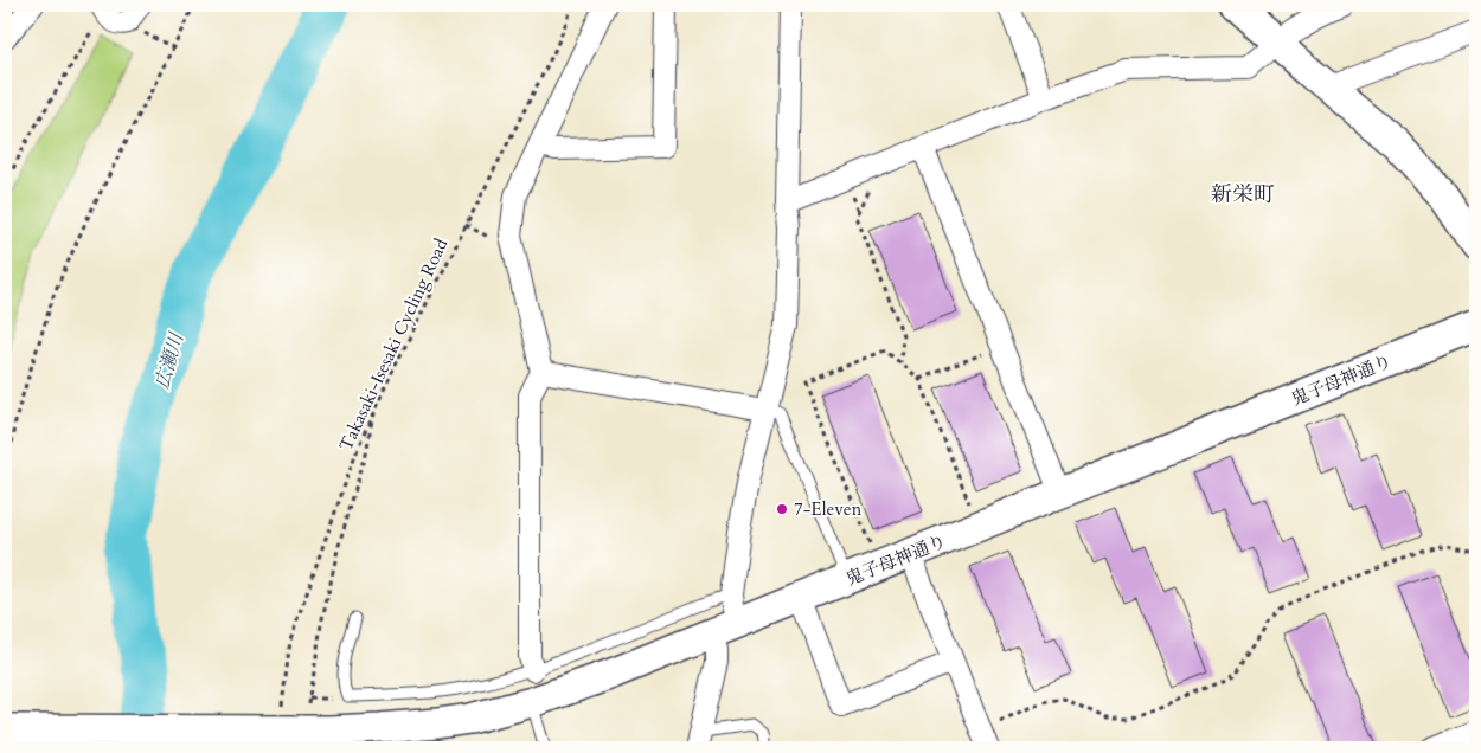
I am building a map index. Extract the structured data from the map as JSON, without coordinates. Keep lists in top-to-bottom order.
{
  "streets": {
    "street": ["鬼子母神通り"],
    "path": ["Takasaki-Isesaki Cycling Road"]
  },
  "crossings": [
    ["Takasaki-Isesaki Cycling Road", "鬼子母神通り"]
  ],
  "districts": ["新栄町"],
  "water": ["広瀬川"],
  "places": ["7-Eleven"]
}
